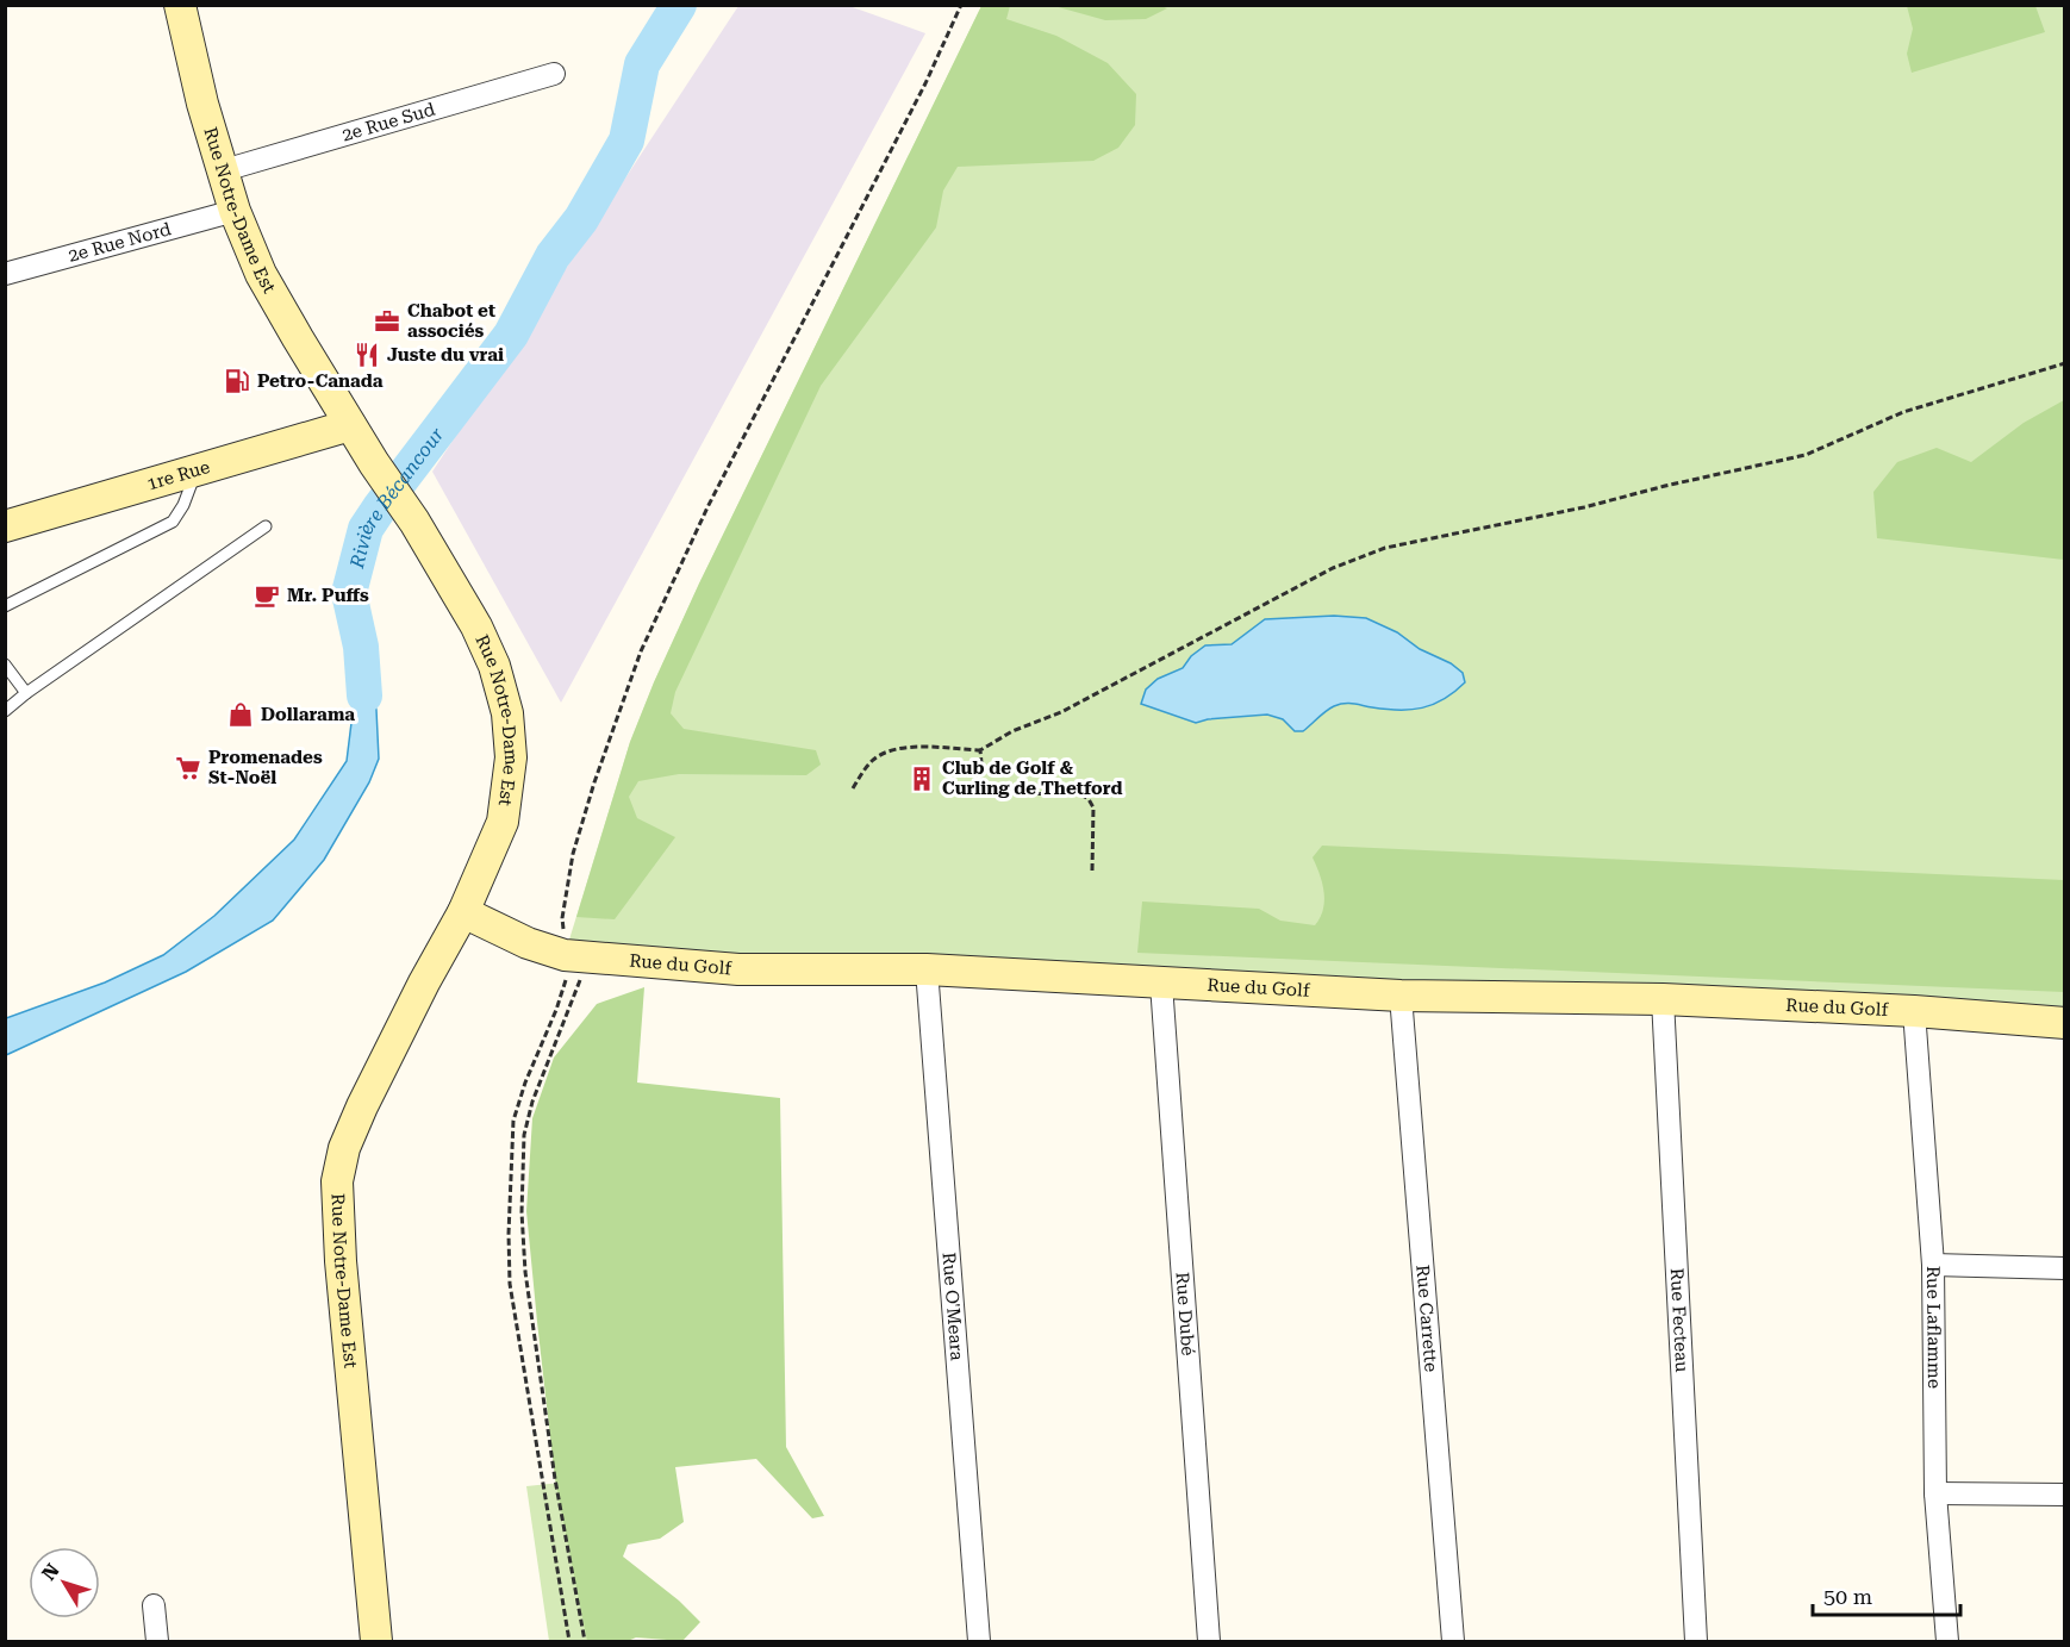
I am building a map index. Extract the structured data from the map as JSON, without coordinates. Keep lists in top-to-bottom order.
{
  "streets": {
    "street": [
      "2e Rue Sud",
      "Rue Notre-Dame Est",
      "2e Rue Nord",
      "1re Rue",
      "Rue du Golf",
      "Rue O'Meara",
      "Rue Dubé",
      "Rue Carrette",
      "Rue Fecteau",
      "Rue Laflamme"
    ]
  },
  "crossings": [
    ["2e Rue Sud", "Rue Notre-Dame Est"],
    ["Rue Notre-Dame Est", "2e Rue Nord"],
    ["Rue Notre-Dame Est", "1re Rue"],
    ["Rue Notre-Dame Est", "Rue du Golf"],
    ["Rue du Golf", "Rue O'Meara"],
    ["Rue du Golf", "Rue Dubé"],
    ["Rue du Golf", "Rue Carrette"],
    ["Rue du Golf", "Rue Fecteau"],
    ["Rue du Golf", "Rue Laflamme"]
  ],
  "water": ["Rivière Bécancour"],
  "places": {
    "office": ["Chabot et associés"],
    "restaurant": ["Juste du vrai"],
    "fuel station": ["Petro-Canada"],
    "cafe": ["Mr. Puffs"],
    "shop": ["Dollarama"],
    "supermarket": ["Promenades St-Noël"],
    "building": ["Club de Golf & Curling de Thetford"]
  },
  "scale_bar": "50 m",
  "north": "top left"
}
